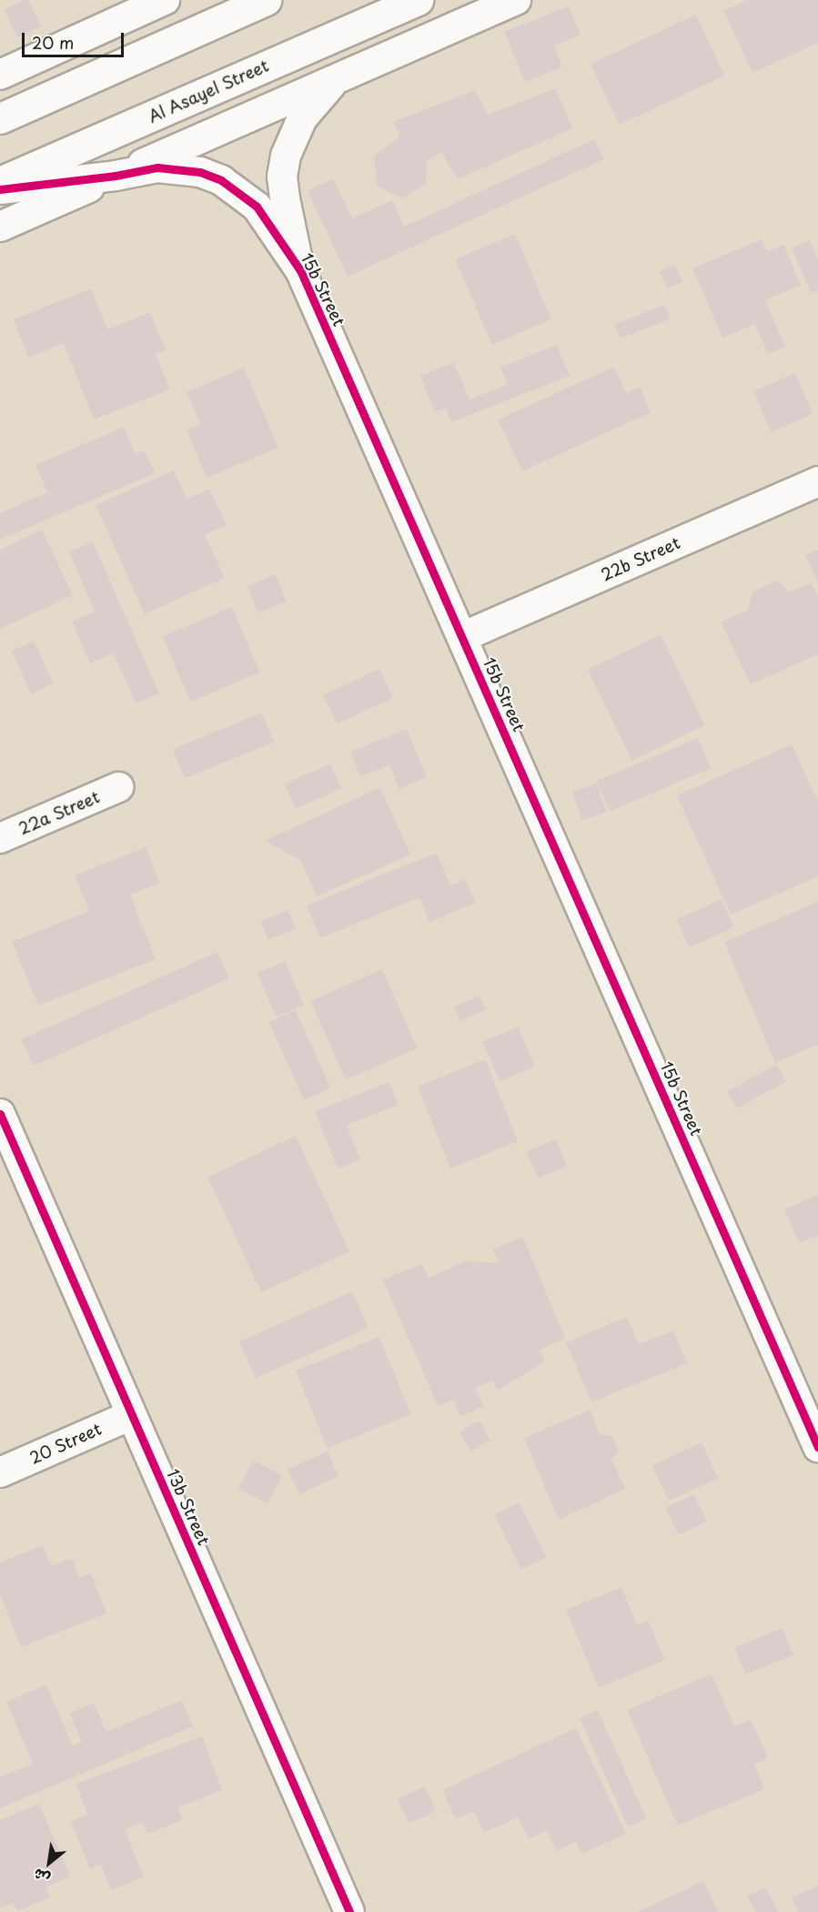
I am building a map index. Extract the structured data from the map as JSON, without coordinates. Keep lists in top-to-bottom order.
{
  "streets": {
    "street": [
      "Al Asayel Street",
      "15b Street",
      "22b Street",
      "22a Street",
      "20 Street",
      "13b Street"
    ]
  },
  "crossings": [
    ["15b Street", "22b Street"],
    ["20 Street", "13b Street"]
  ],
  "scale_bar": "20 m",
  "north": "bottom left"
}
